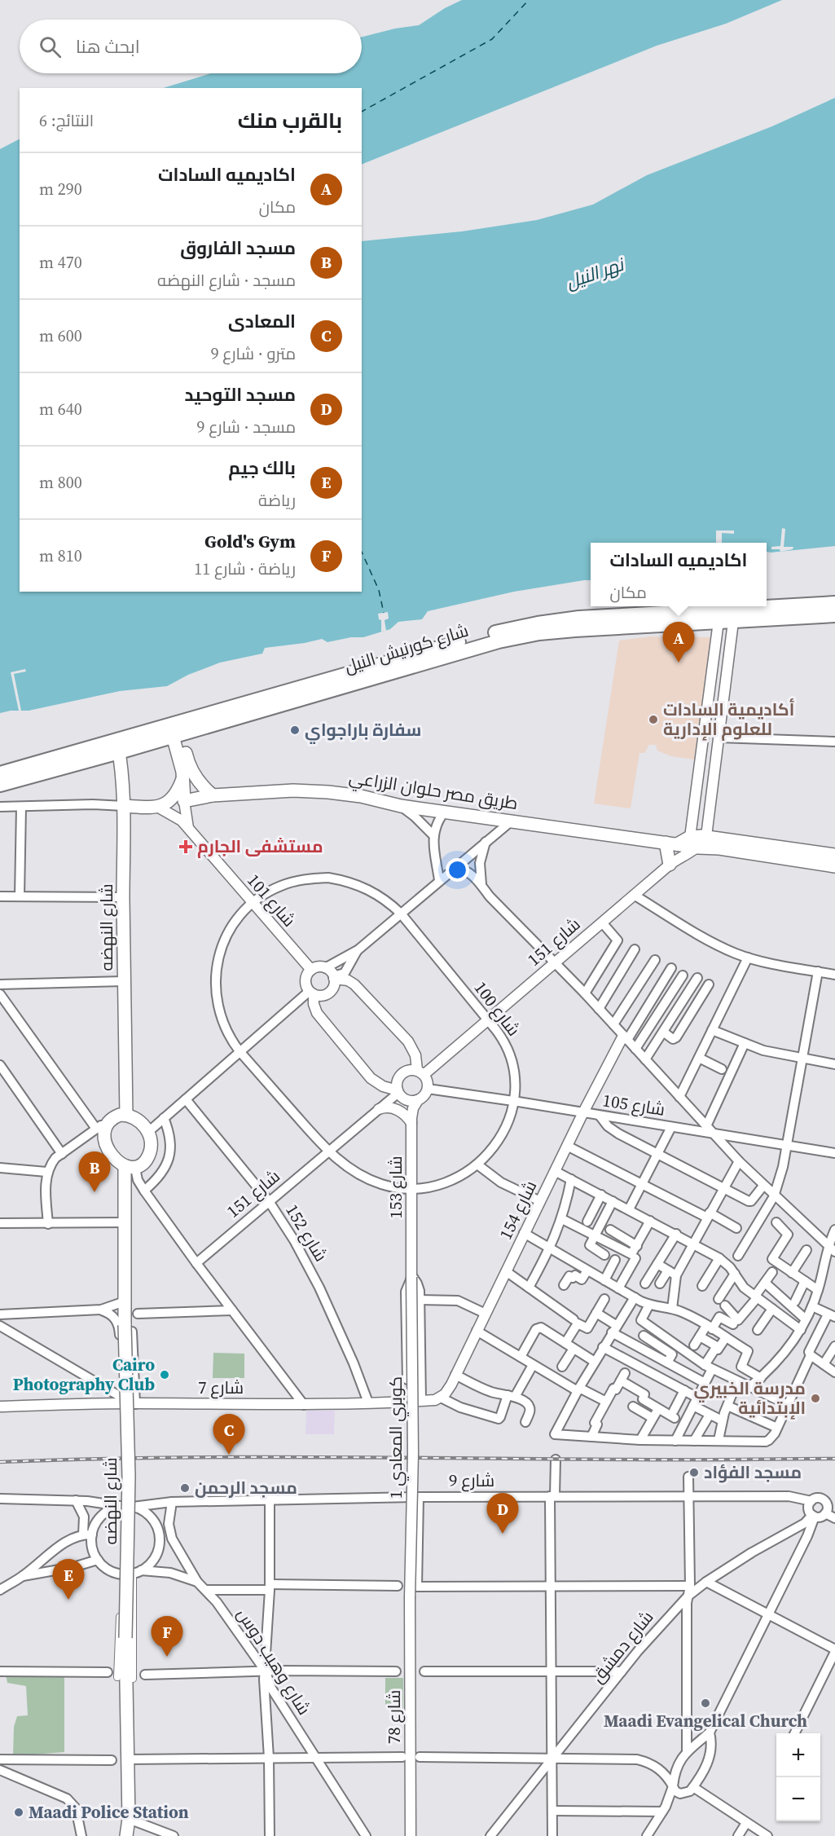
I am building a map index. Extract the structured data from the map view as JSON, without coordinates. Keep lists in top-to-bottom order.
{
  "streets": {
    "highway": ["شارع كورنيش النيل"],
    "main road": ["طريق مصر حلوان الزراعي", "شارع النهضه"],
    "street": [
      "شارع 101",
      "شارع 151",
      "شارع 100",
      "شارع 105",
      "شارع 153",
      "شارع 154",
      "شارع 152",
      "شارع 7",
      "كوبري المعادي 1",
      "شارع 9",
      "شارع دمشق",
      "شارع وهيب دوس",
      "شارع 78"
    ]
  },
  "crossings": [
    ["شارع كورنيش النيل", "شارع النهضه"],
    ["طريق مصر حلوان الزراعي", "شارع 151"],
    ["شارع 101", "شارع 100"],
    ["شارع النهضه", "شارع 7"],
    ["شارع 151", "شارع 100"],
    ["شارع 151", "شارع 105"],
    ["شارع 151", "شارع 153"],
    ["شارع 151", "شارع 152"],
    ["شارع 100", "شارع 105"],
    ["شارع 100", "شارع 153"],
    ["شارع 105", "شارع 153"],
    ["شارع 105", "شارع 154"],
    ["شارع 153", "شارع 7"],
    ["شارع 153", "كوبري المعادي 1"],
    ["شارع 154", "شارع 7"],
    ["شارع 152", "شارع 7"],
    ["كوبري المعادي 1", "شارع 78"],
    ["شارع 9", "شارع دمشق"],
    ["شارع 9", "شارع وهيب دوس"]
  ],
  "water": ["نهر النيل"],
  "places": {
    "other": [
      "أكاديمية السادات للعلوم الإدارية",
      "سفارة باراجواي",
      "Cairo Photography Club",
      "مدرسة الخبيري الإبتدائية",
      "مسجد الفؤاد",
      "مسجد الرحمن",
      "Maadi Evangelical Church",
      "Maadi Police Station"
    ],
    "health": ["مستشفى الجارم"]
  },
  "page": {
    "search": "ابحث هنا",
    "heading": ["بالقرب منك", "النتائج: 6"],
    "list": [
      {
        "mark": "A",
        "name": "اكاديميه السادات",
        "note": "مكان",
        "value": "290 m"
      },
      {
        "mark": "B",
        "name": "مسجد الفاروق",
        "note": "مسجد · شارع النهضه",
        "value": "470 m"
      },
      {
        "mark": "C",
        "name": "المعادى",
        "note": "مترو · شارع 9",
        "value": "600 m"
      },
      {
        "mark": "D",
        "name": "مسجد التوحيد",
        "note": "مسجد · شارع 9",
        "value": "640 m"
      },
      {
        "mark": "E",
        "name": "بالك جيم",
        "note": "رياضة",
        "value": "800 m"
      },
      {
        "mark": "F",
        "name": "Gold's Gym",
        "note": "رياضة · شارع 11",
        "value": "810 m"
      }
    ],
    "popup": ["اكاديميه السادات", "مكان"],
    "pins": [
      "A",
      "B",
      "C",
      "D",
      "E",
      "F"
    ],
    "map_buttons": ["+", "−"]
  }
}
